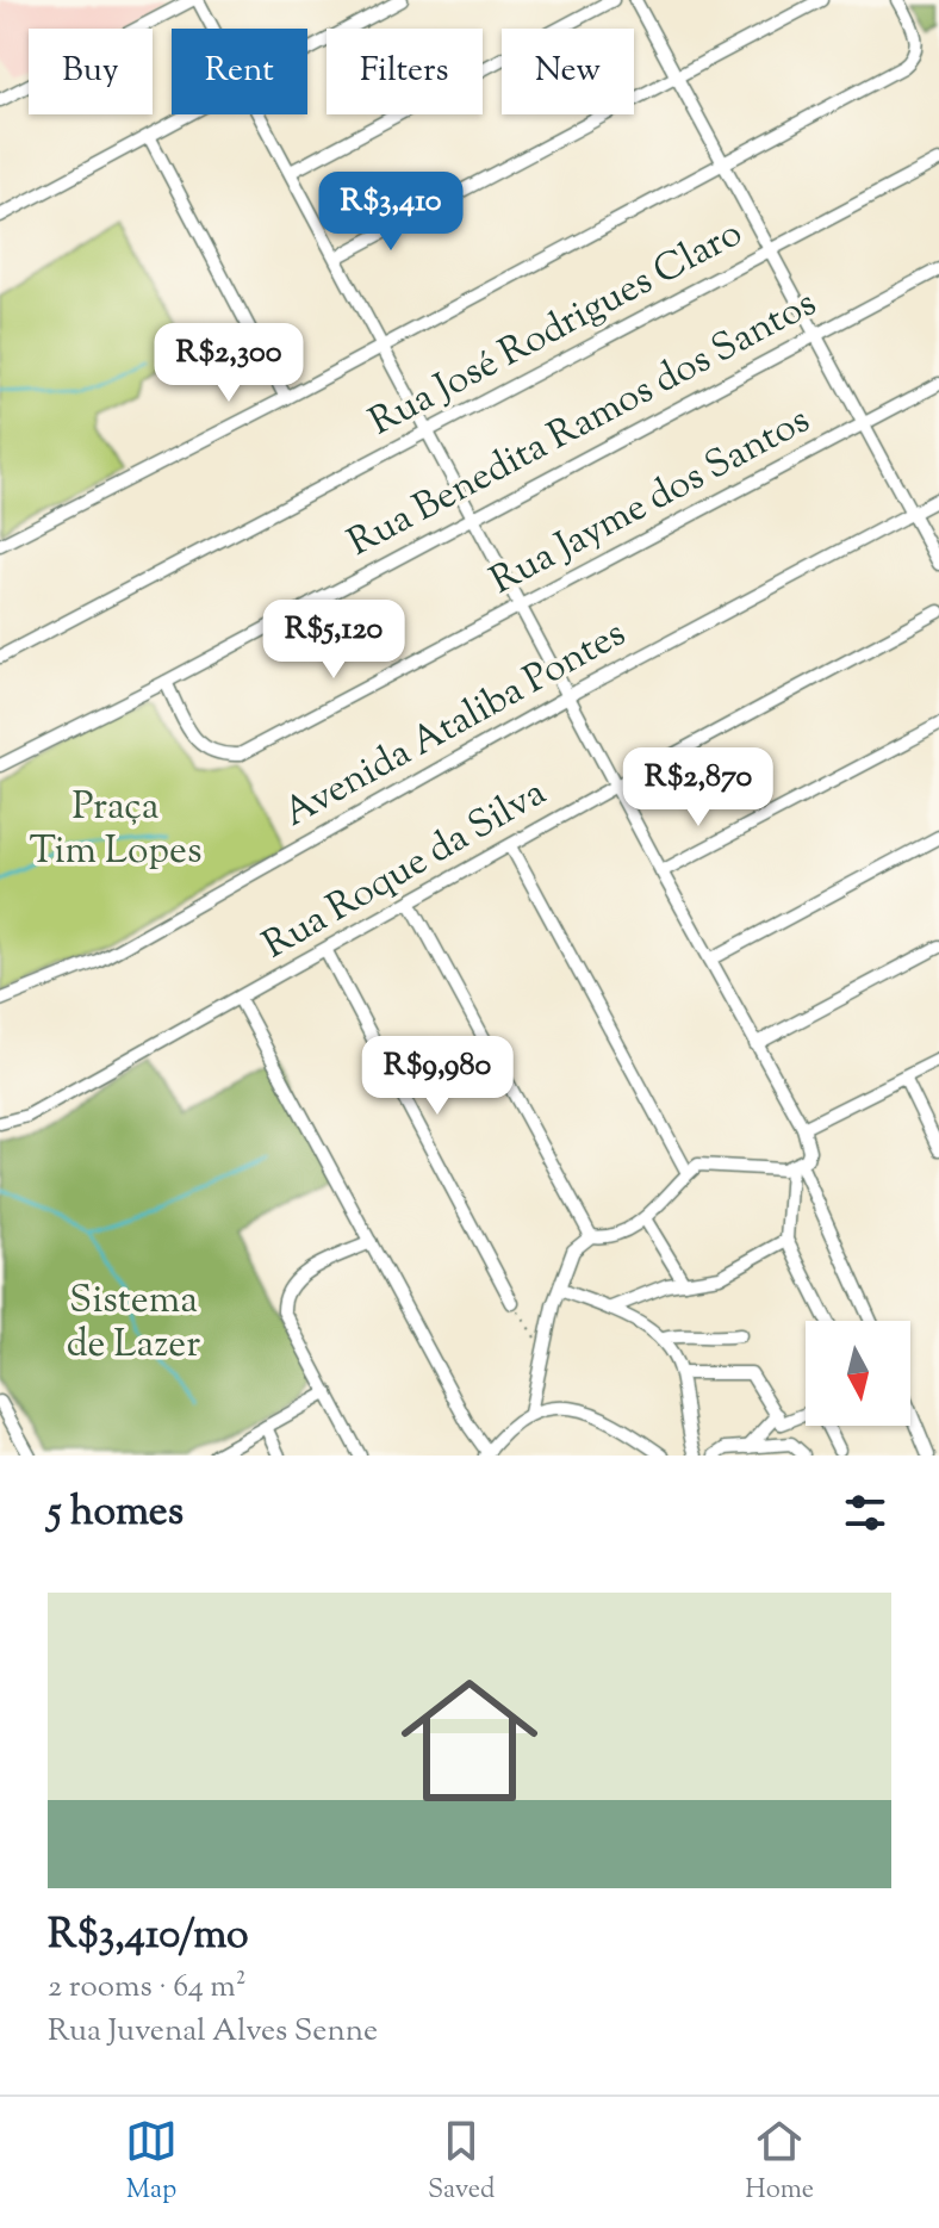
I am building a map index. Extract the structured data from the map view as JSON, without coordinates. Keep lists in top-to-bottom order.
{
  "streets": {
    "street": [
      "Rua José Rodrigues Claro",
      "Rua Benedita Ramos dos Santos",
      "Rua Jayme dos Santos",
      "Avenida Ataliba Pontes",
      "Rua Roque da Silva"
    ]
  },
  "crossings": [
    ["Rua Benedita Ramos dos Santos", "Rua Jayme dos Santos"]
  ],
  "parks": ["Praça Tim Lopes", "Sistema de Lazer"],
  "north": "bottom",
  "page": {
    "chip": [
      "Buy",
      "Rent",
      "Filters",
      "New"
    ],
    "price": [
      "R$3,410",
      "R$2,300",
      "R$5,120",
      "R$2,870",
      "R$9,980"
    ],
    "heading": "5 homes",
    "list": [
      {
        "name": "R$3,410/mo",
        "note": "2 rooms · 64 m² · Rua Juvenal Alves Senne"
      }
    ],
    "tabs": ["Map", "Saved", "Home"]
  }
}
